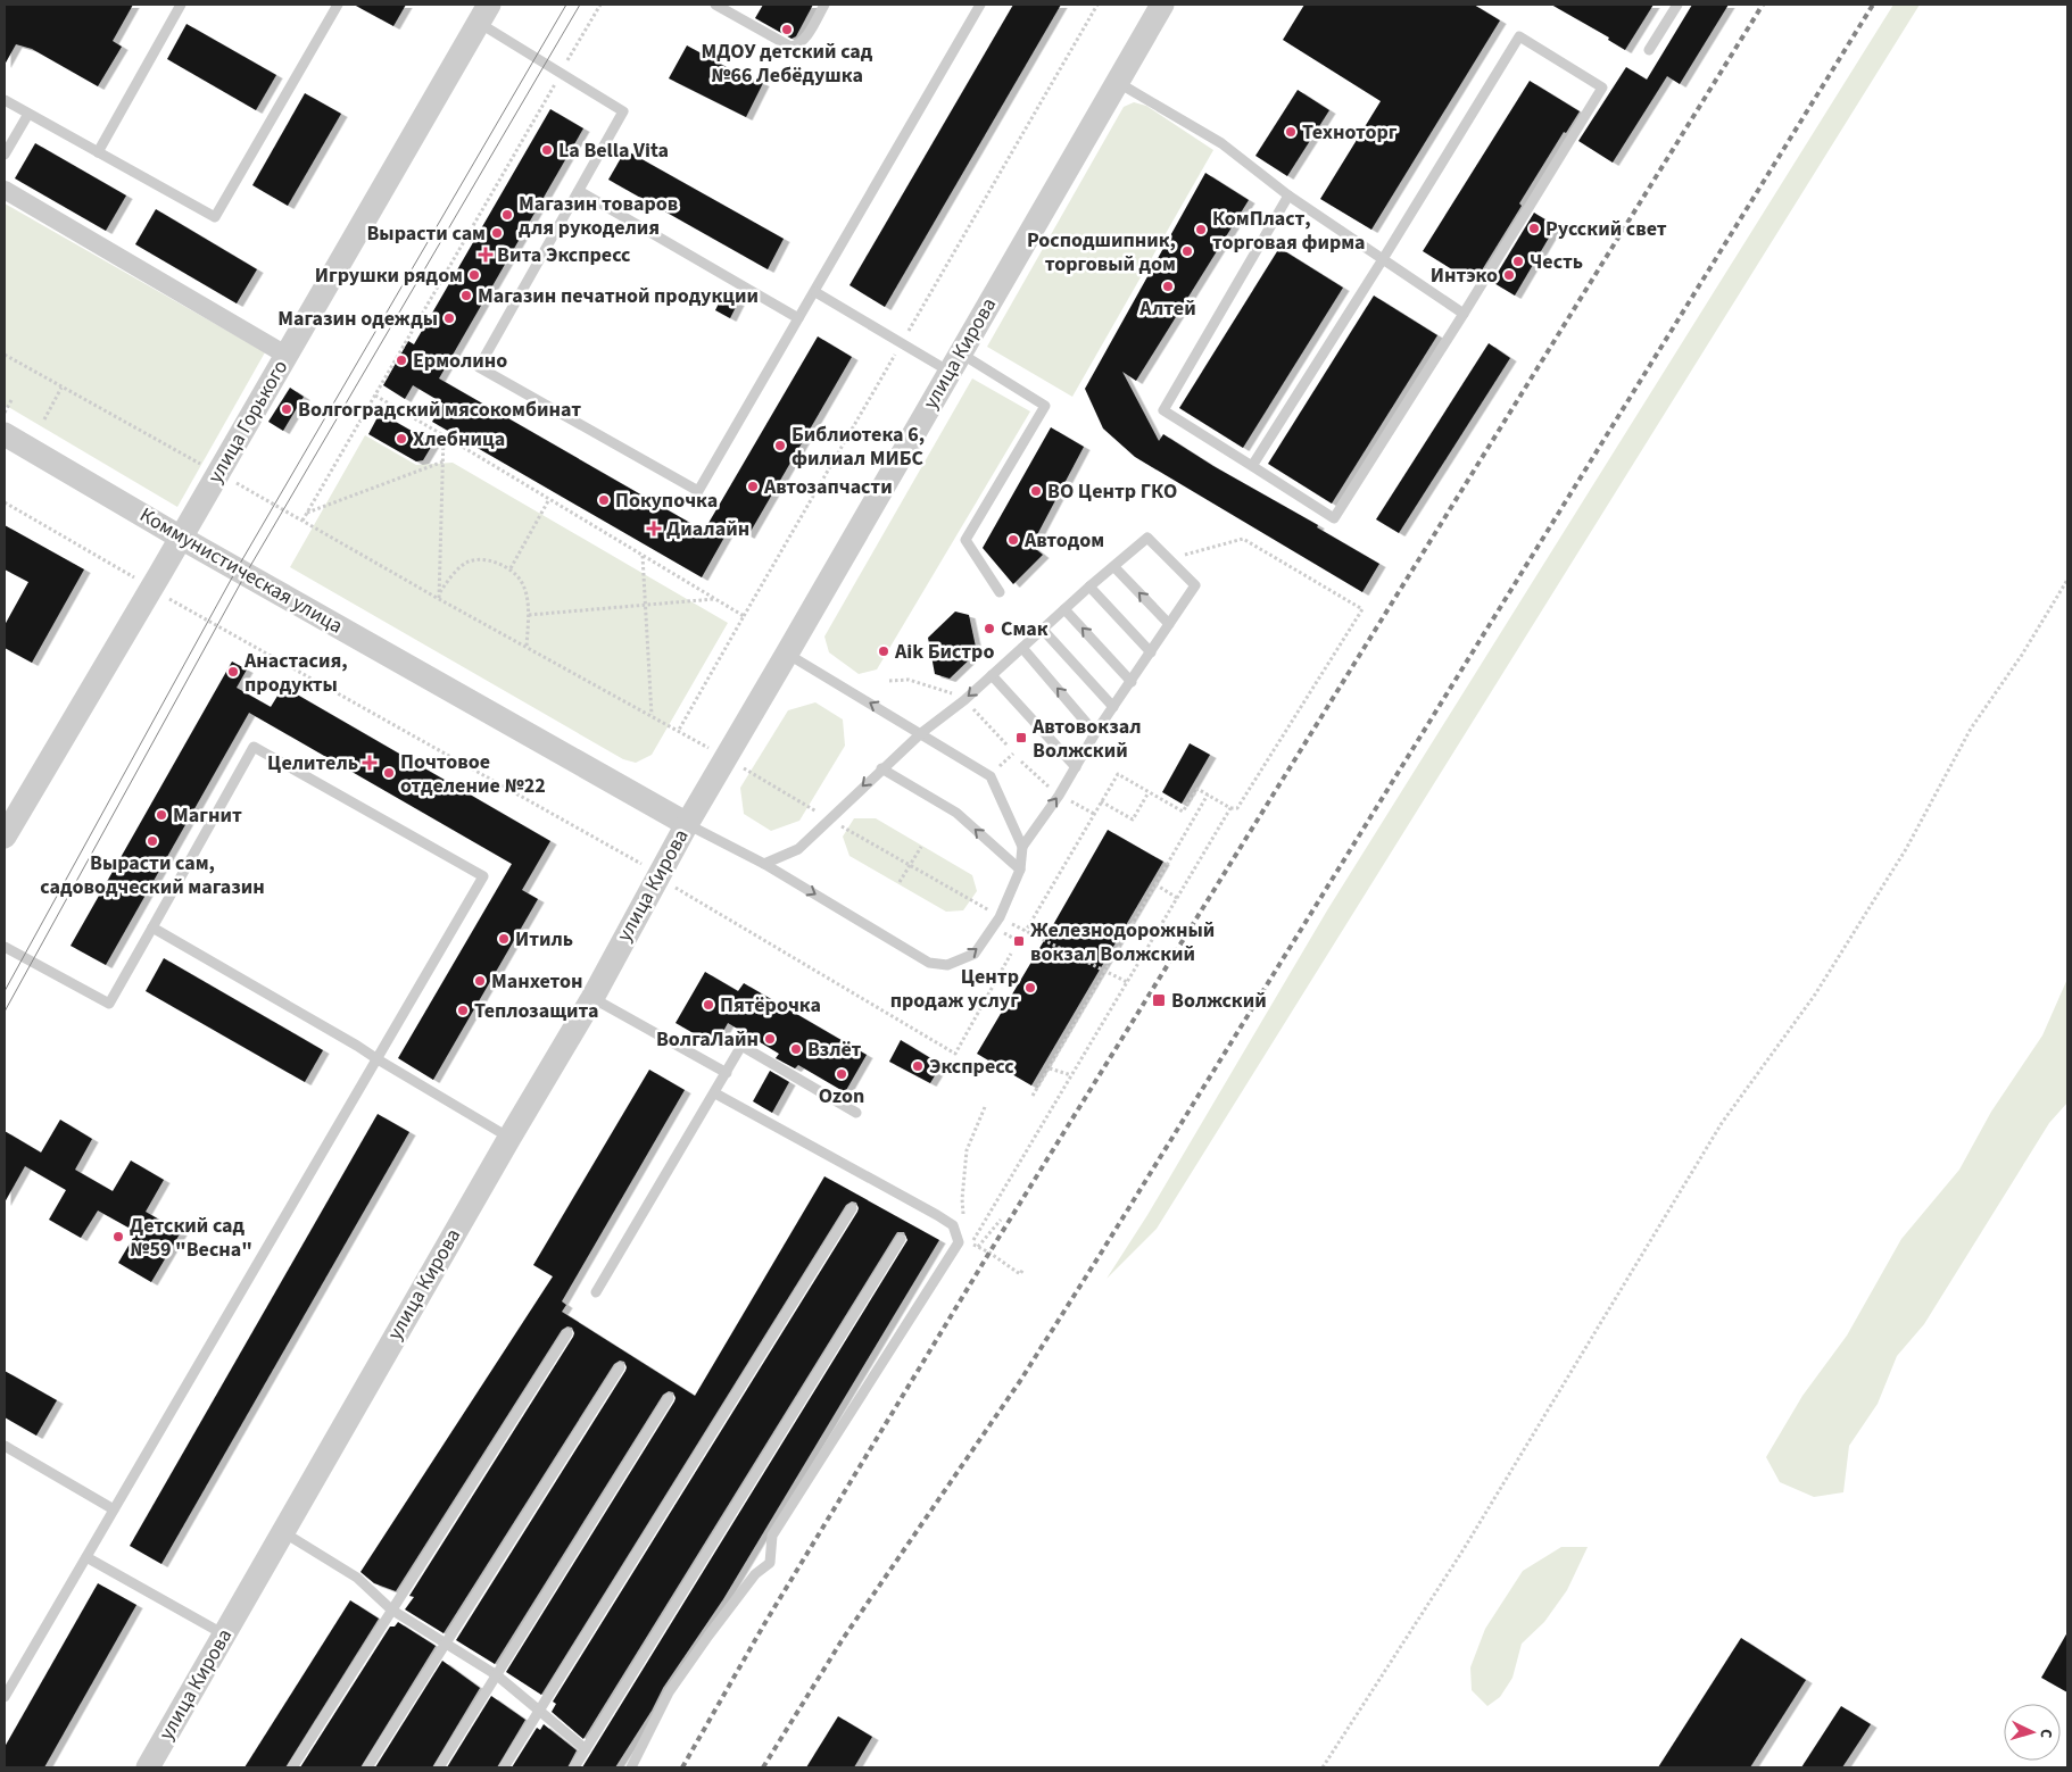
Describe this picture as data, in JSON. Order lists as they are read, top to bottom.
{
  "streets": {
    "street": ["улица Кирова", "улица Горького", "Коммунистическая улица"]
  },
  "crossings": [
    ["улица Кирова", "Коммунистическая улица"],
    ["улица Горького", "Коммунистическая улица"]
  ],
  "places": {
    "other": [
      "МДОУ детский сад №66 Лебёдушка",
      "Техноторг",
      "La Bella Vita",
      "Магазин товаров для рукоделия",
      "Русский свет",
      "КомПласт, торговая фирма",
      "Вырасти сам",
      "Росподшипник, торговый дом",
      "Честь",
      "Игрушки рядом",
      "Интэко",
      "Алтей",
      "Магазин печатной продукции",
      "Магазин одежды",
      "Ермолино",
      "Волгоградский мясокомбинат",
      "Хлебница",
      "Библиотека 6, филиал МИБС",
      "Автозапчасти",
      "ВО Центр ГКО",
      "Покупочка",
      "Автодом",
      "Смак",
      "Aik Бистро",
      "Анастасия, продукты",
      "Почтовое отделение №22",
      "Магнит",
      "Вырасти сам, садоводческий магазин",
      "Итиль",
      "Манхетон",
      "Центр продаж услуг",
      "Пятёрочка",
      "Теплозащита",
      "ВолгаЛайн",
      "Взлёт",
      "Экспресс",
      "Ozon",
      "Детский сад №59 \"Весна\""
    ],
    "health": ["Вита Экспресс", "Диалайн", "Целитель"],
    "transit": ["Автовокзал Волжский", "Железнодорожный вокзал Волжский", "Волжский"]
  },
  "north": "right"
}
